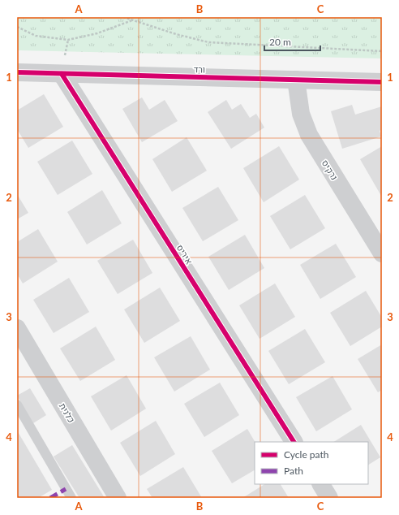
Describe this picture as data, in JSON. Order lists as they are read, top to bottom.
{
  "streets": {
    "street": [
      "ורד",
      "נרקיס",
      "איריס",
      "כלנית"
    ]
  },
  "crossings": [
    ["ורד", "נרקיס"],
    ["ורד", "איריס"]
  ],
  "legend": ["Cycle path", "Path"],
  "scale_bar": "20 m",
  "grid": {
    "columns": ["A", "B", "C"],
    "rows": [
      "1",
      "2",
      "3",
      "4"
    ]
  }
}
